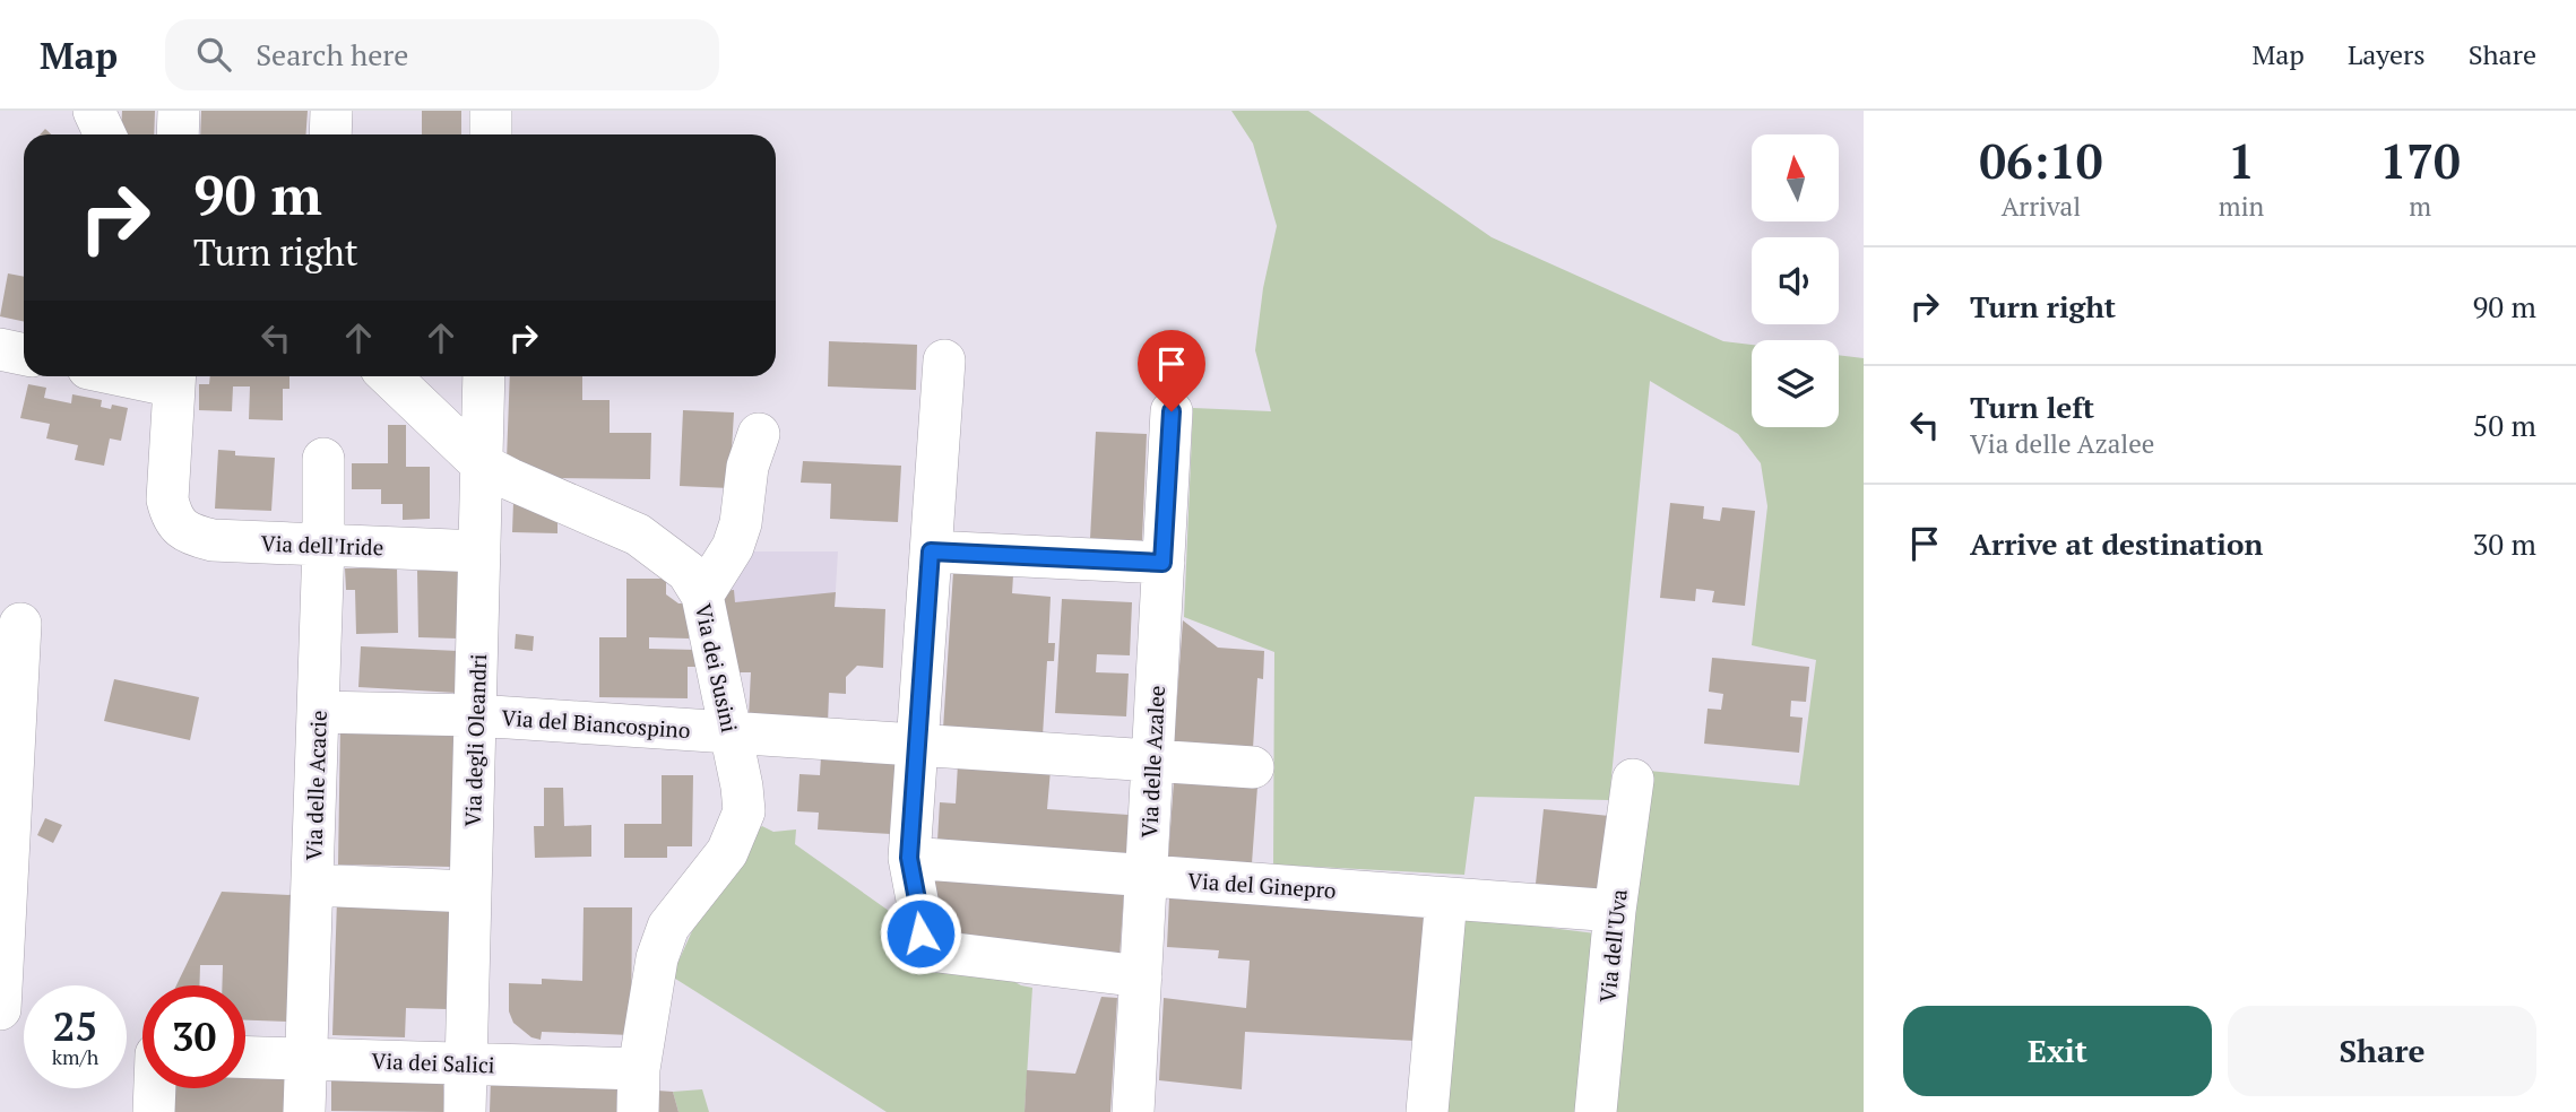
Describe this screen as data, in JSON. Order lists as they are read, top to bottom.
{
  "streets": {
    "street": [
      "Via dell'Iride",
      "Via dei Susini",
      "Via del Biancospino",
      "Via degli Oleandri",
      "Via delle Azalee",
      "Via delle Acacie",
      "Via del Ginepro",
      "Via dell'Uva",
      "Via dei Salici"
    ]
  },
  "crossings": [
    ["Via dell'Iride", "Via degli Oleandri"],
    ["Via dell'Iride", "Via delle Acacie"],
    ["Via dei Susini", "Via del Biancospino"],
    ["Via dei Susini", "Via degli Oleandri"],
    ["Via dei Susini", "Via dei Salici"],
    ["Via del Biancospino", "Via degli Oleandri"],
    ["Via del Biancospino", "Via delle Azalee"],
    ["Via del Biancospino", "Via delle Acacie"],
    ["Via degli Oleandri", "Via dei Salici"],
    ["Via delle Azalee", "Via del Ginepro"],
    ["Via delle Acacie", "Via dei Salici"],
    ["Via del Ginepro", "Via dell'Uva"]
  ],
  "north": "top",
  "page": {
    "header": "Map",
    "search": "Search here",
    "nav": ["Map", "Layers", "Share"],
    "eta": [
      "06:10",
      "Arrival",
      "1",
      "min",
      "170",
      "m"
    ],
    "turn": ["90 m", "Turn right"],
    "list": [
      {
        "name": "Turn right",
        "value": "90 m"
      },
      {
        "name": "Turn left",
        "note": "Via delle Azalee",
        "value": "50 m"
      },
      {
        "name": "Arrive at destination",
        "value": "30 m"
      }
    ],
    "speed": "25 km/h",
    "limit": "30",
    "buttons": ["Exit", "Share"]
  }
}
